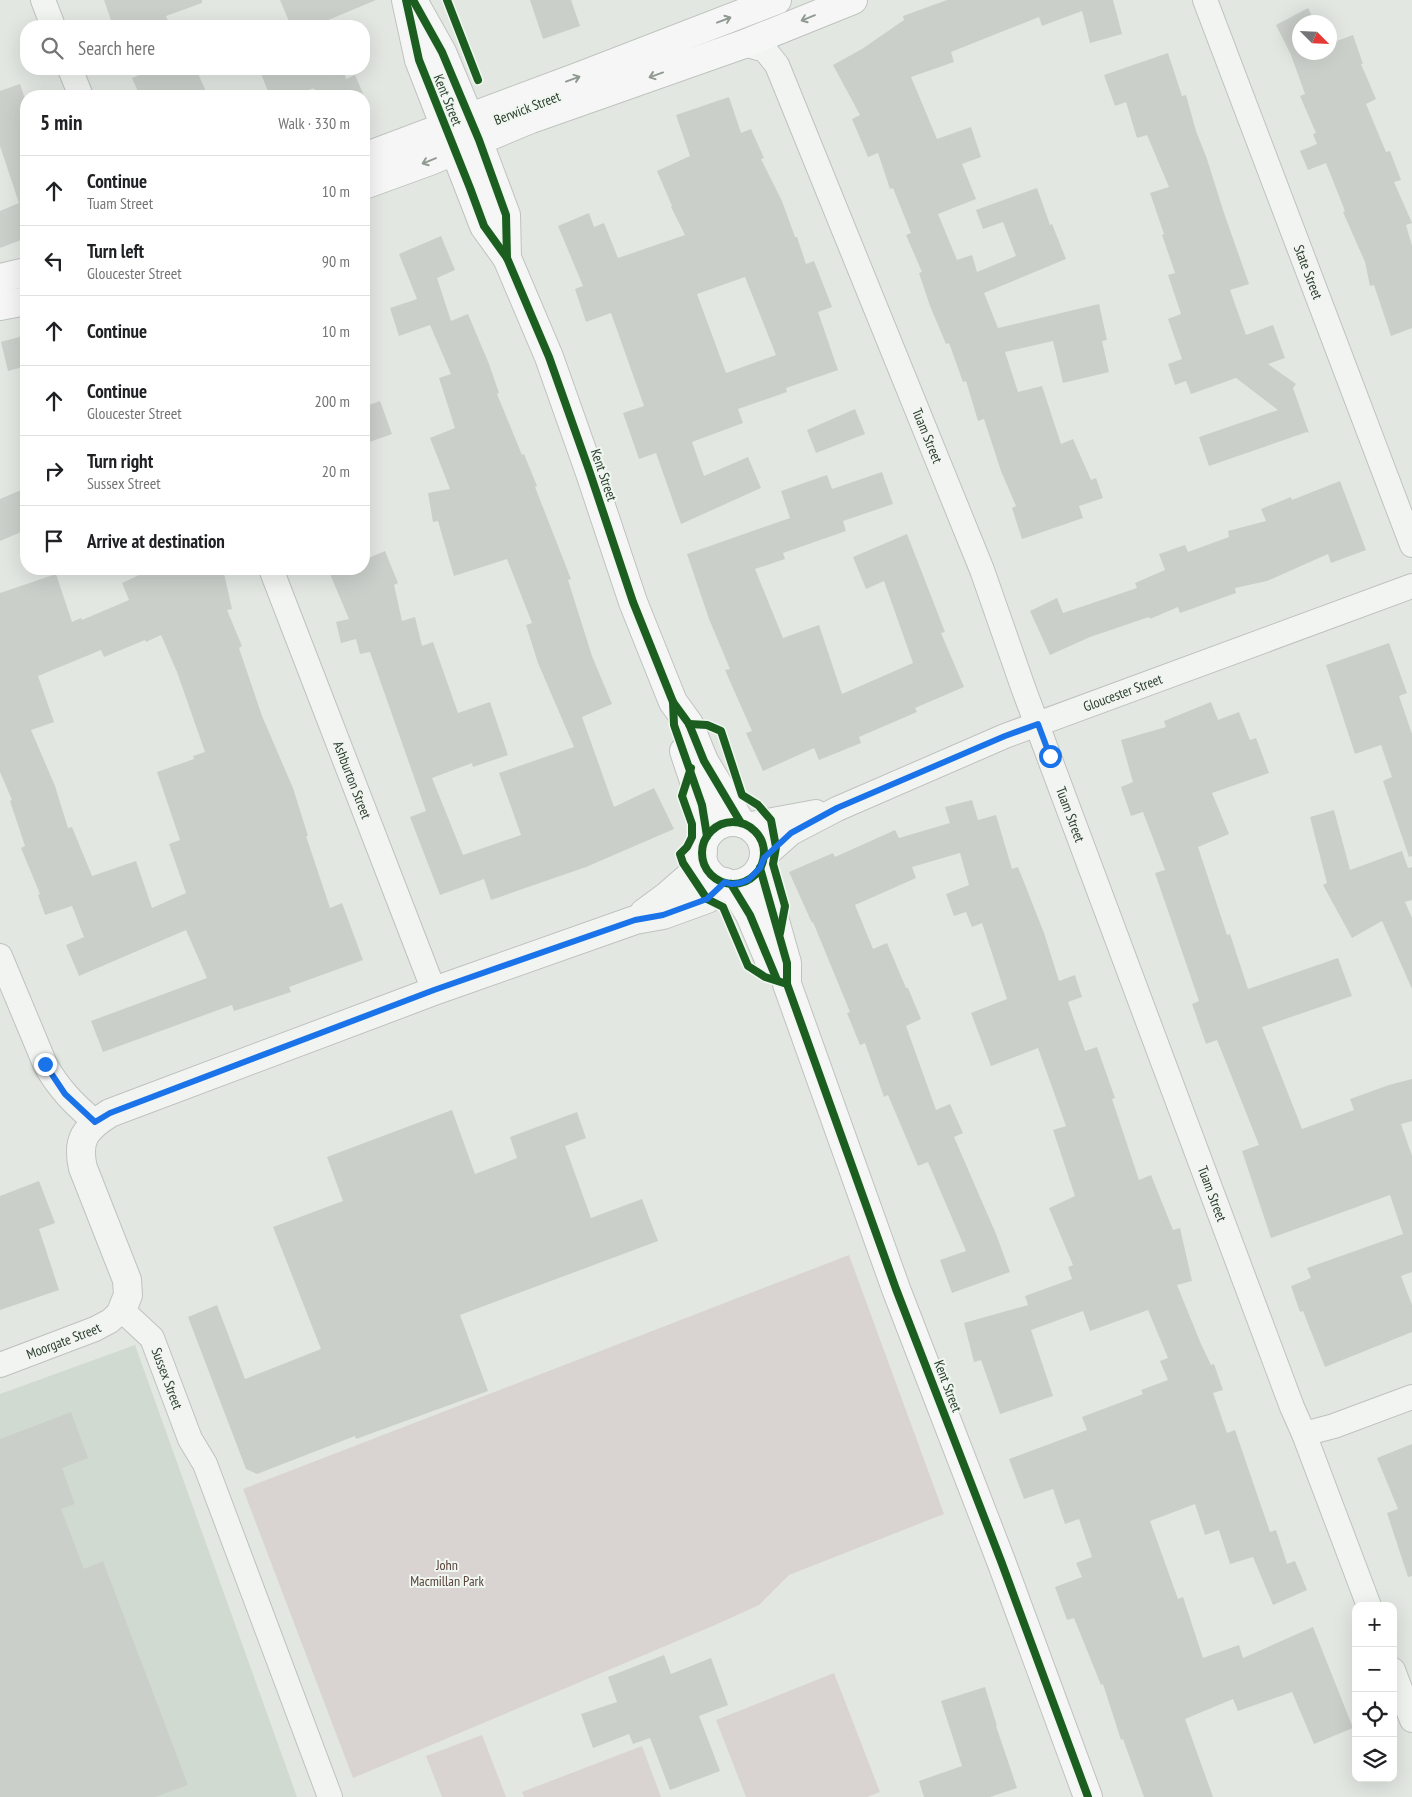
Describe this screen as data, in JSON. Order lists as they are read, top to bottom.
{
  "streets": {
    "main road": ["Kent Street", "Berwick Street"],
    "street": [
      "State Street",
      "Tuam Street",
      "Gloucester Street",
      "Ashburton Street",
      "Moorgate Street",
      "Sussex Street"
    ]
  },
  "crossings": [
    ["Kent Street", "Berwick Street"],
    ["Kent Street", "Gloucester Street"],
    ["Berwick Street", "Tuam Street"],
    ["Tuam Street", "Gloucester Street"],
    ["Moorgate Street", "Sussex Street"]
  ],
  "parks": ["John Macmillan Park"],
  "north": "bottom right",
  "page": {
    "search": "Search here",
    "heading": ["5 min", "Walk · 330 m"],
    "list": [
      ["Continue", "Tuam Street", "10 m"],
      ["Turn left", "Gloucester Street", "90 m"],
      ["Continue", "10 m"],
      ["Continue", "Gloucester Street", "200 m"],
      ["Turn right", "Sussex Street", "20 m"],
      "Arrive at destination"
    ],
    "map_buttons": ["+", "−"]
  }
}
